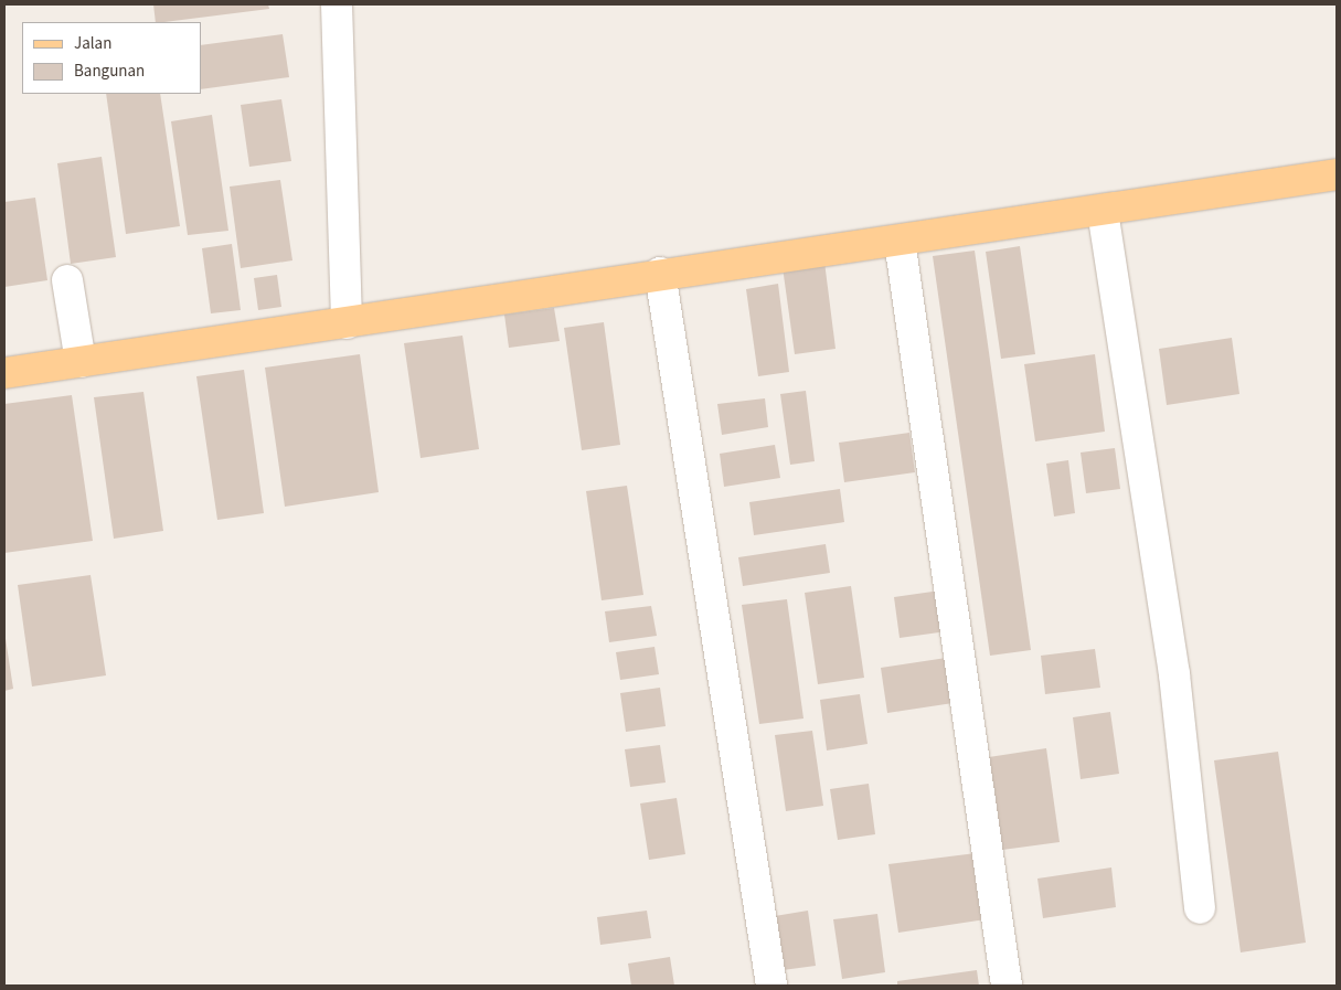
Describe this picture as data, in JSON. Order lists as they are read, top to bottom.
{
  "legend": ["Jalan", "Bangunan"]
}
